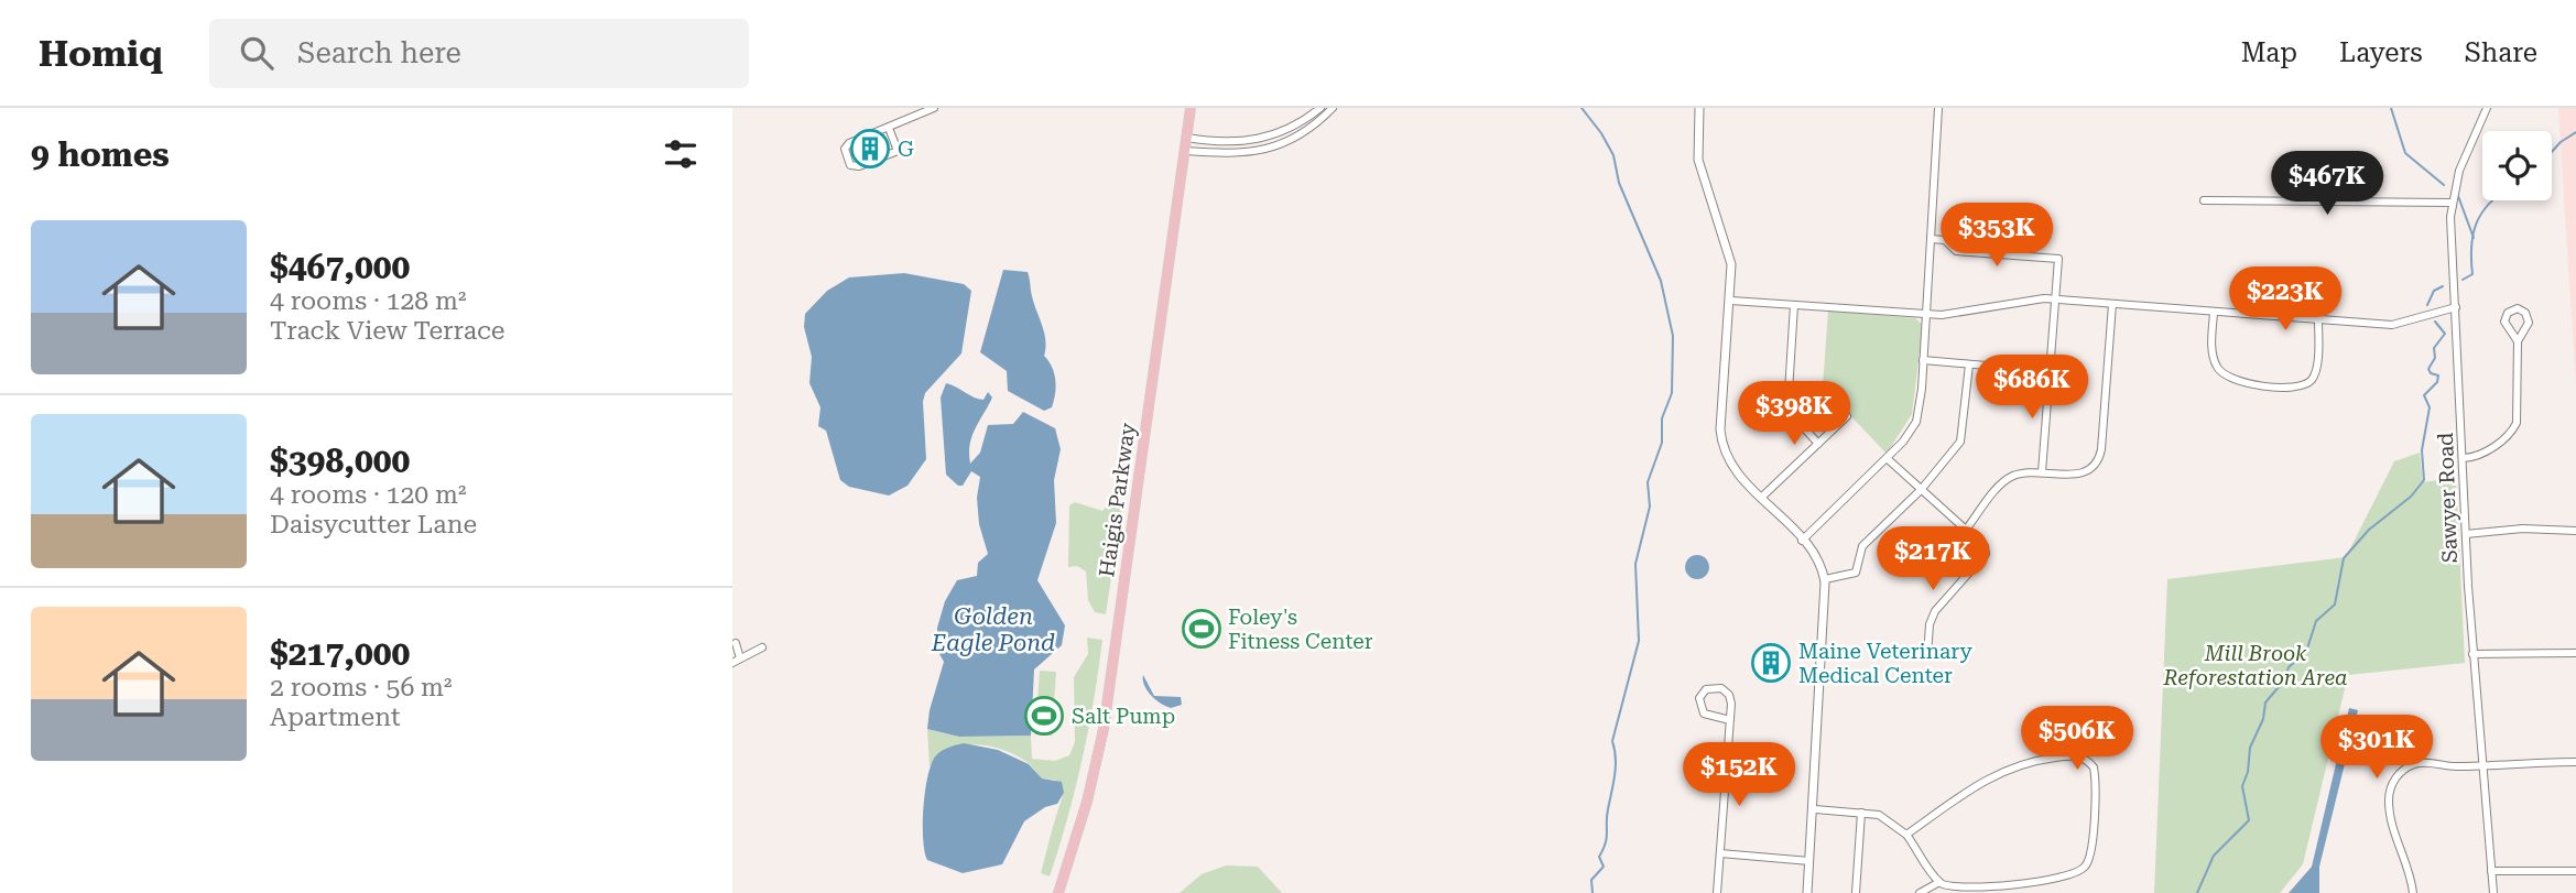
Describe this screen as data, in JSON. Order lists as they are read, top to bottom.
{
  "streets": {
    "main road": ["Haigis Parkway"],
    "street": ["Sawyer Road"]
  },
  "water": ["Golden Eagle Pond"],
  "parks": ["Mill Brook Reforestation Area"],
  "places": {
    "building": ["G", "Maine Veterinary Medical Center"],
    "sports": ["Foley's Fitness Center", "Salt Pump"]
  },
  "page": {
    "header": "Homiq",
    "search": "Search here",
    "nav": ["Map", "Layers", "Share"],
    "heading": "9 homes",
    "price": [
      "$467K",
      "$353K",
      "$223K",
      "$686K",
      "$398K",
      "$217K",
      "$506K",
      "$301K",
      "$152K"
    ],
    "list": [
      {
        "name": "$467,000",
        "note": "4 rooms · 128 m² · Track View Terrace"
      },
      {
        "name": "$398,000",
        "note": "4 rooms · 120 m² · Daisycutter Lane"
      },
      {
        "name": "$217,000",
        "note": "2 rooms · 56 m² · Apartment"
      }
    ]
  }
}
